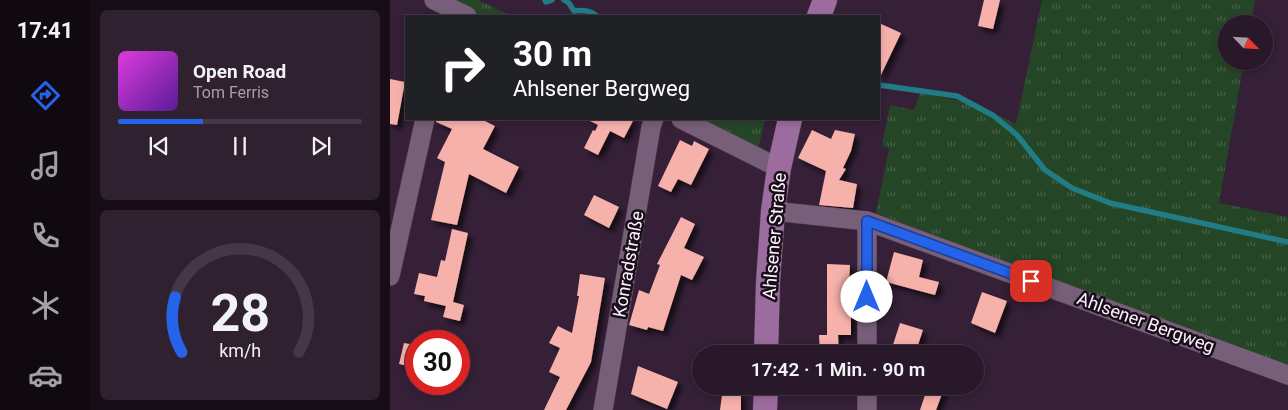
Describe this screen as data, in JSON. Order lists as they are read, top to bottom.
{
  "streets": {
    "main road": ["Ahlsener Straße"],
    "street": ["Konradstraße", "Ahlsener Bergweg"]
  },
  "crossings": [
    ["Ahlsener Straße", "Ahlsener Bergweg"]
  ],
  "north": "bottom right",
  "page": {
    "tabs": "17:41",
    "turn": ["30 m", "Ahlsener Bergweg"],
    "song": ["Open Road", "Tom Ferris"],
    "limit": "30",
    "trip": "17:42 · 1 Min. · 90 m",
    "gauge": ["28", "km/h"]
  }
}
